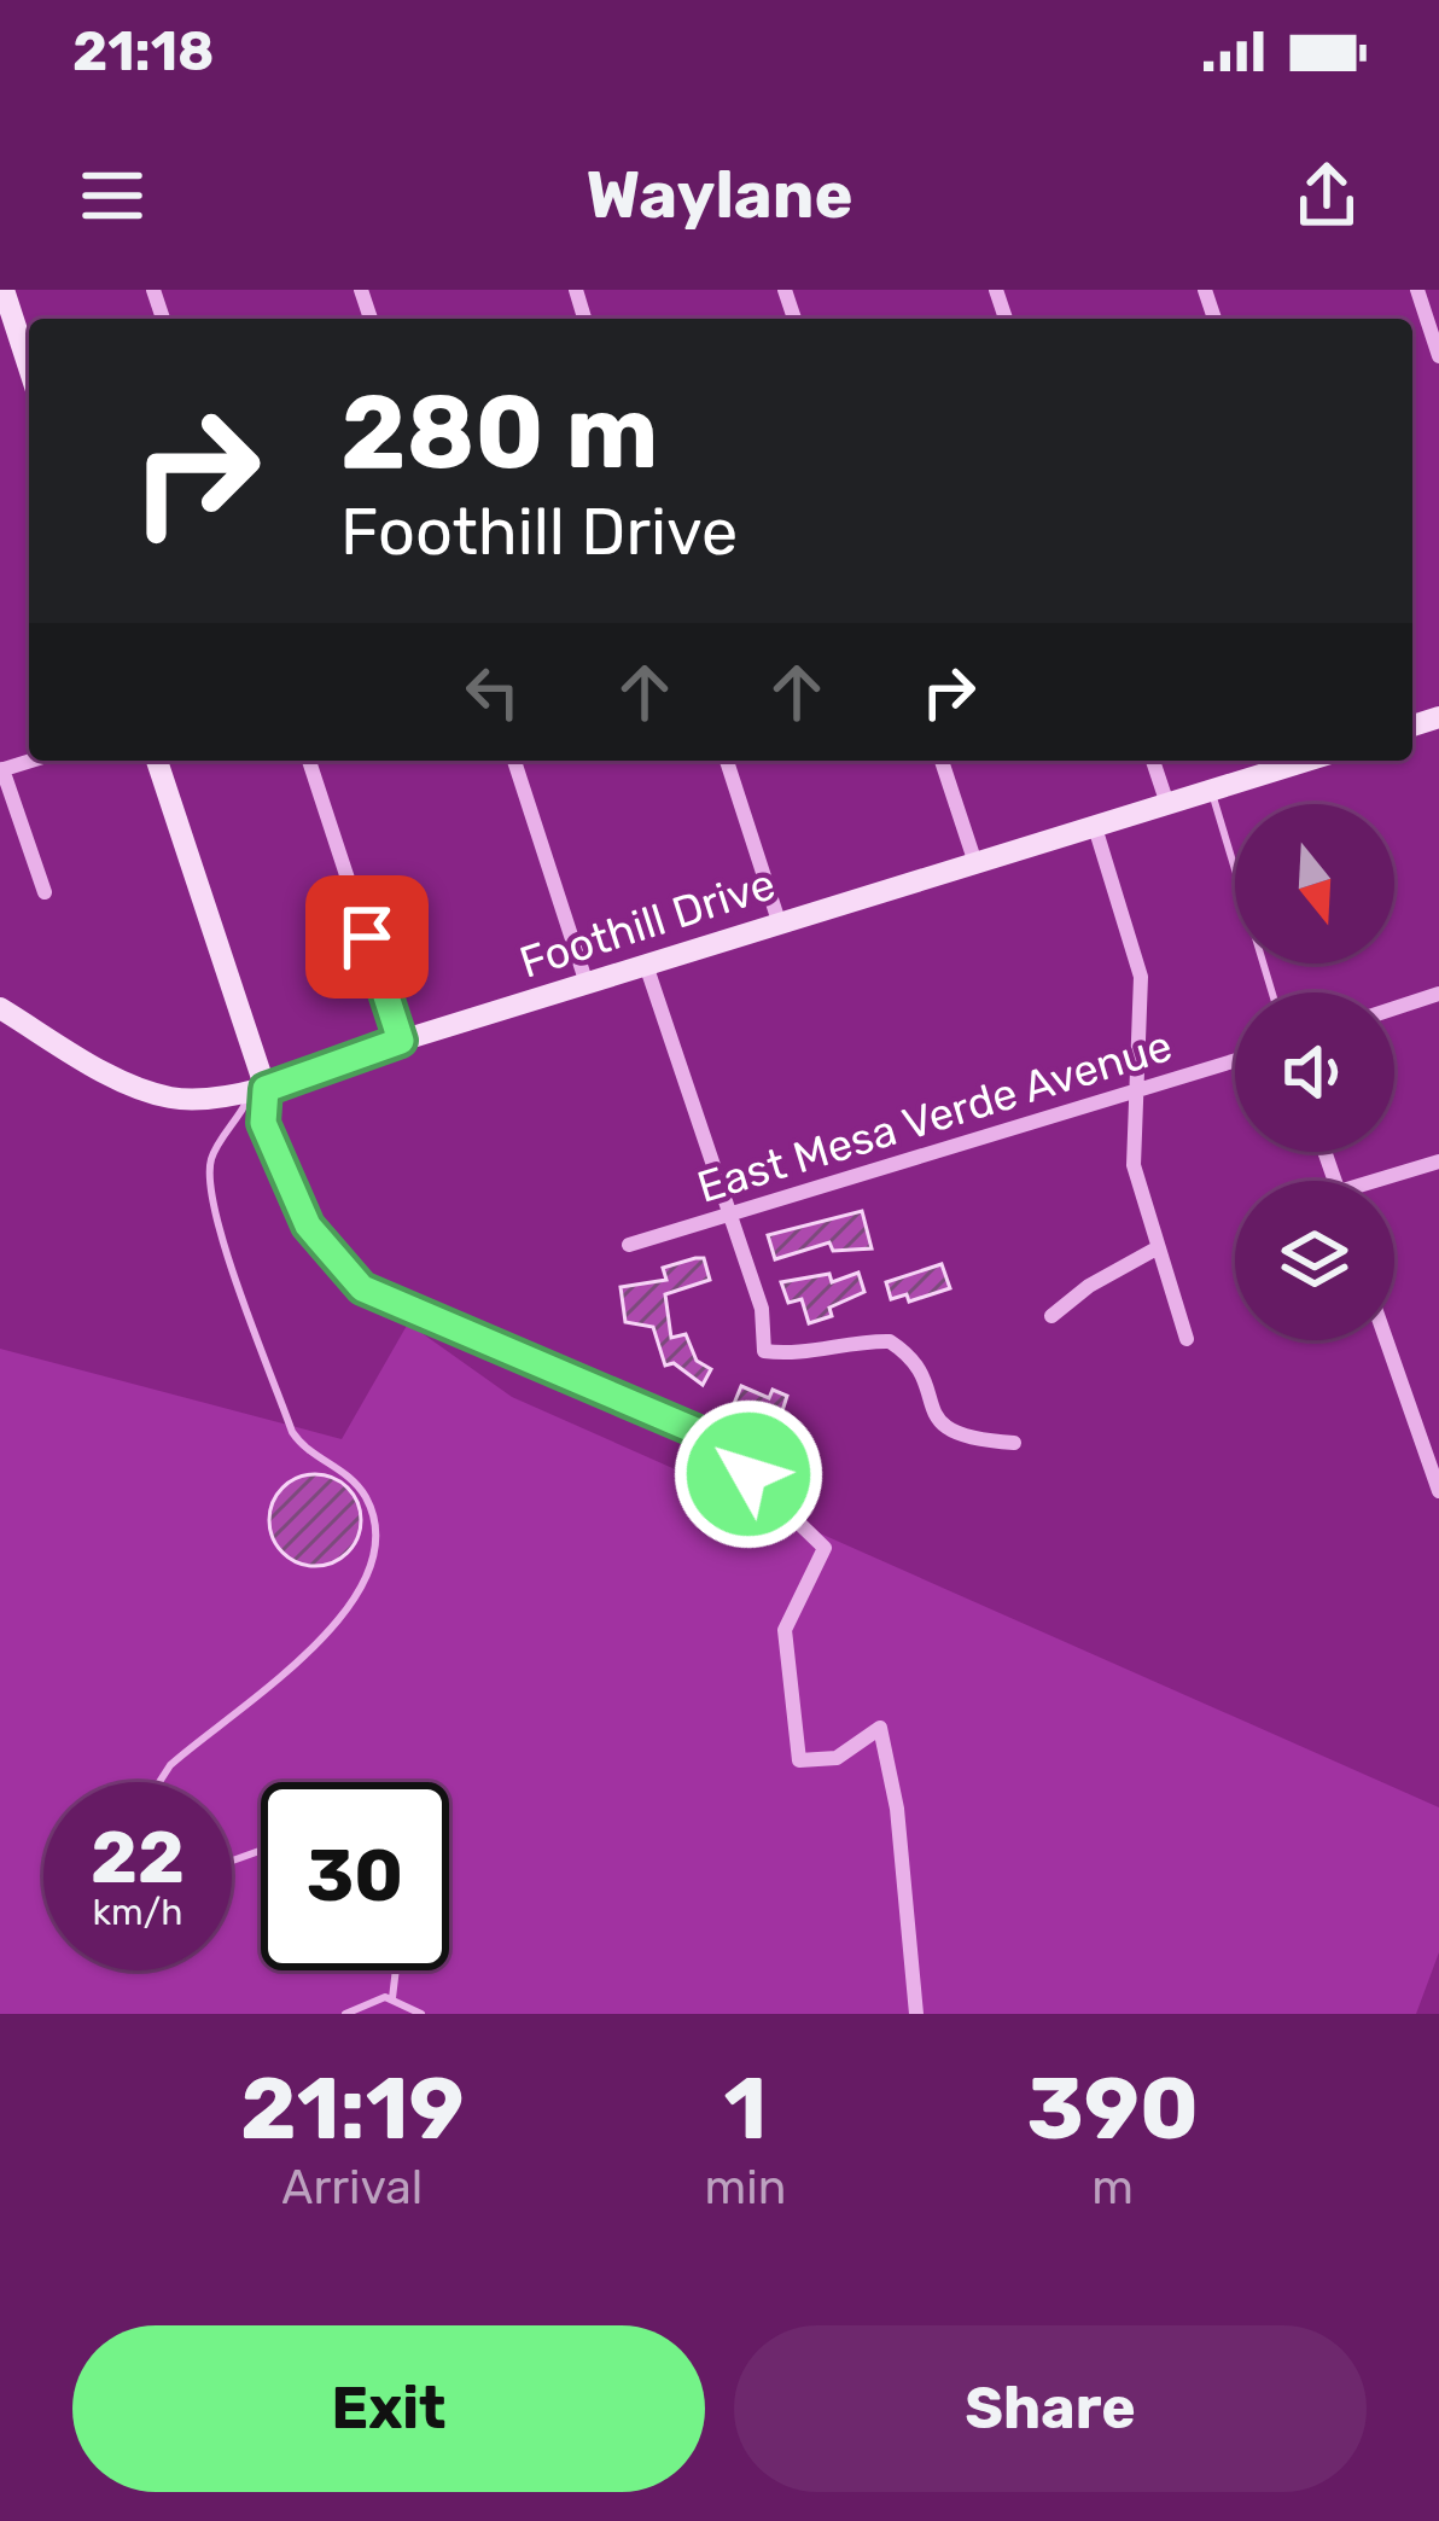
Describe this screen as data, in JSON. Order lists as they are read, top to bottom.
{
  "streets": {
    "street": ["Foothill Drive", "East Mesa Verde Avenue"]
  },
  "north": "bottom",
  "page": {
    "status": "21:18",
    "header": "Waylane",
    "turn": ["280 m", "Foothill Drive"],
    "speed": "22 km/h",
    "limit": "30",
    "eta": [
      "21:19",
      "Arrival",
      "1",
      "min",
      "390",
      "m"
    ],
    "buttons": ["Exit", "Share"]
  }
}
